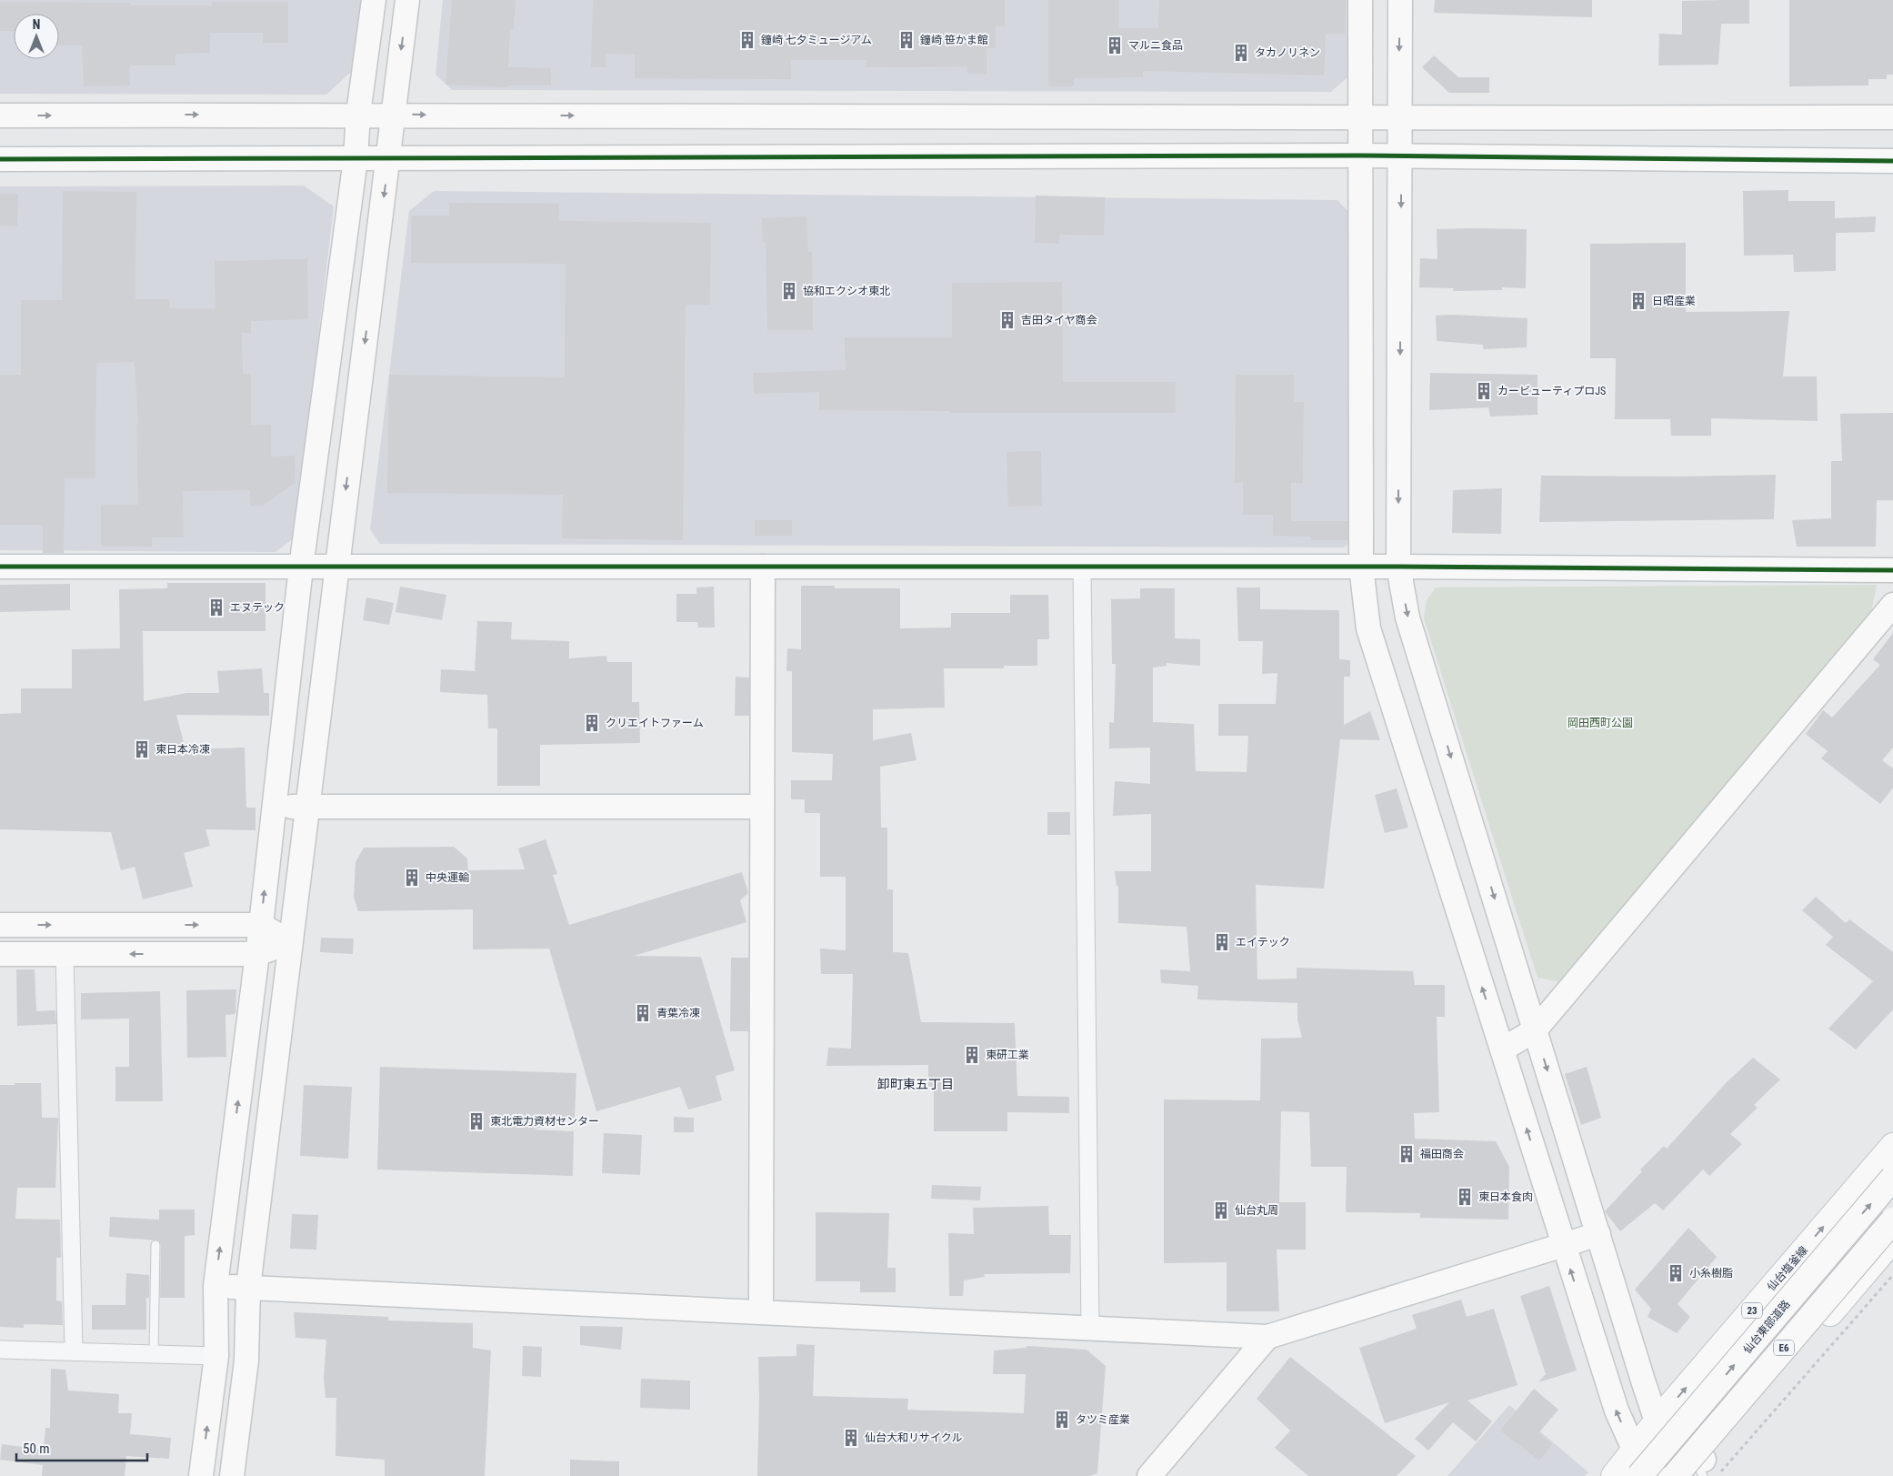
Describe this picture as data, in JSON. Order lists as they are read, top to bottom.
{
  "streets": {
    "main road": [
      "仙台塩釜線",
      "23",
      "仙台東部道路",
      "E6"
    ]
  },
  "districts": ["卸町東五丁目"],
  "parks": ["岡田西町公園"],
  "places": {
    "building": [
      "鐘崎 七夕ミュージアム",
      "鐘崎 笹かま館",
      "マルニ食品",
      "タカノリネン",
      "協和エクシオ東北",
      "日昭産業",
      "吉田タイヤ商会",
      "カービューティプロJS",
      "エヌテック",
      "クリエイトファーム",
      "東日本冷凍",
      "中央運輸",
      "エイテック",
      "青葉冷凍",
      "東研工業",
      "東北電力資材センター",
      "福田商会",
      "東日本食肉",
      "仙台丸周",
      "小糸樹脂",
      "タツミ産業",
      "仙台大和リサイクル"
    ]
  },
  "scale_bar": "50 m",
  "north": "top"
}
